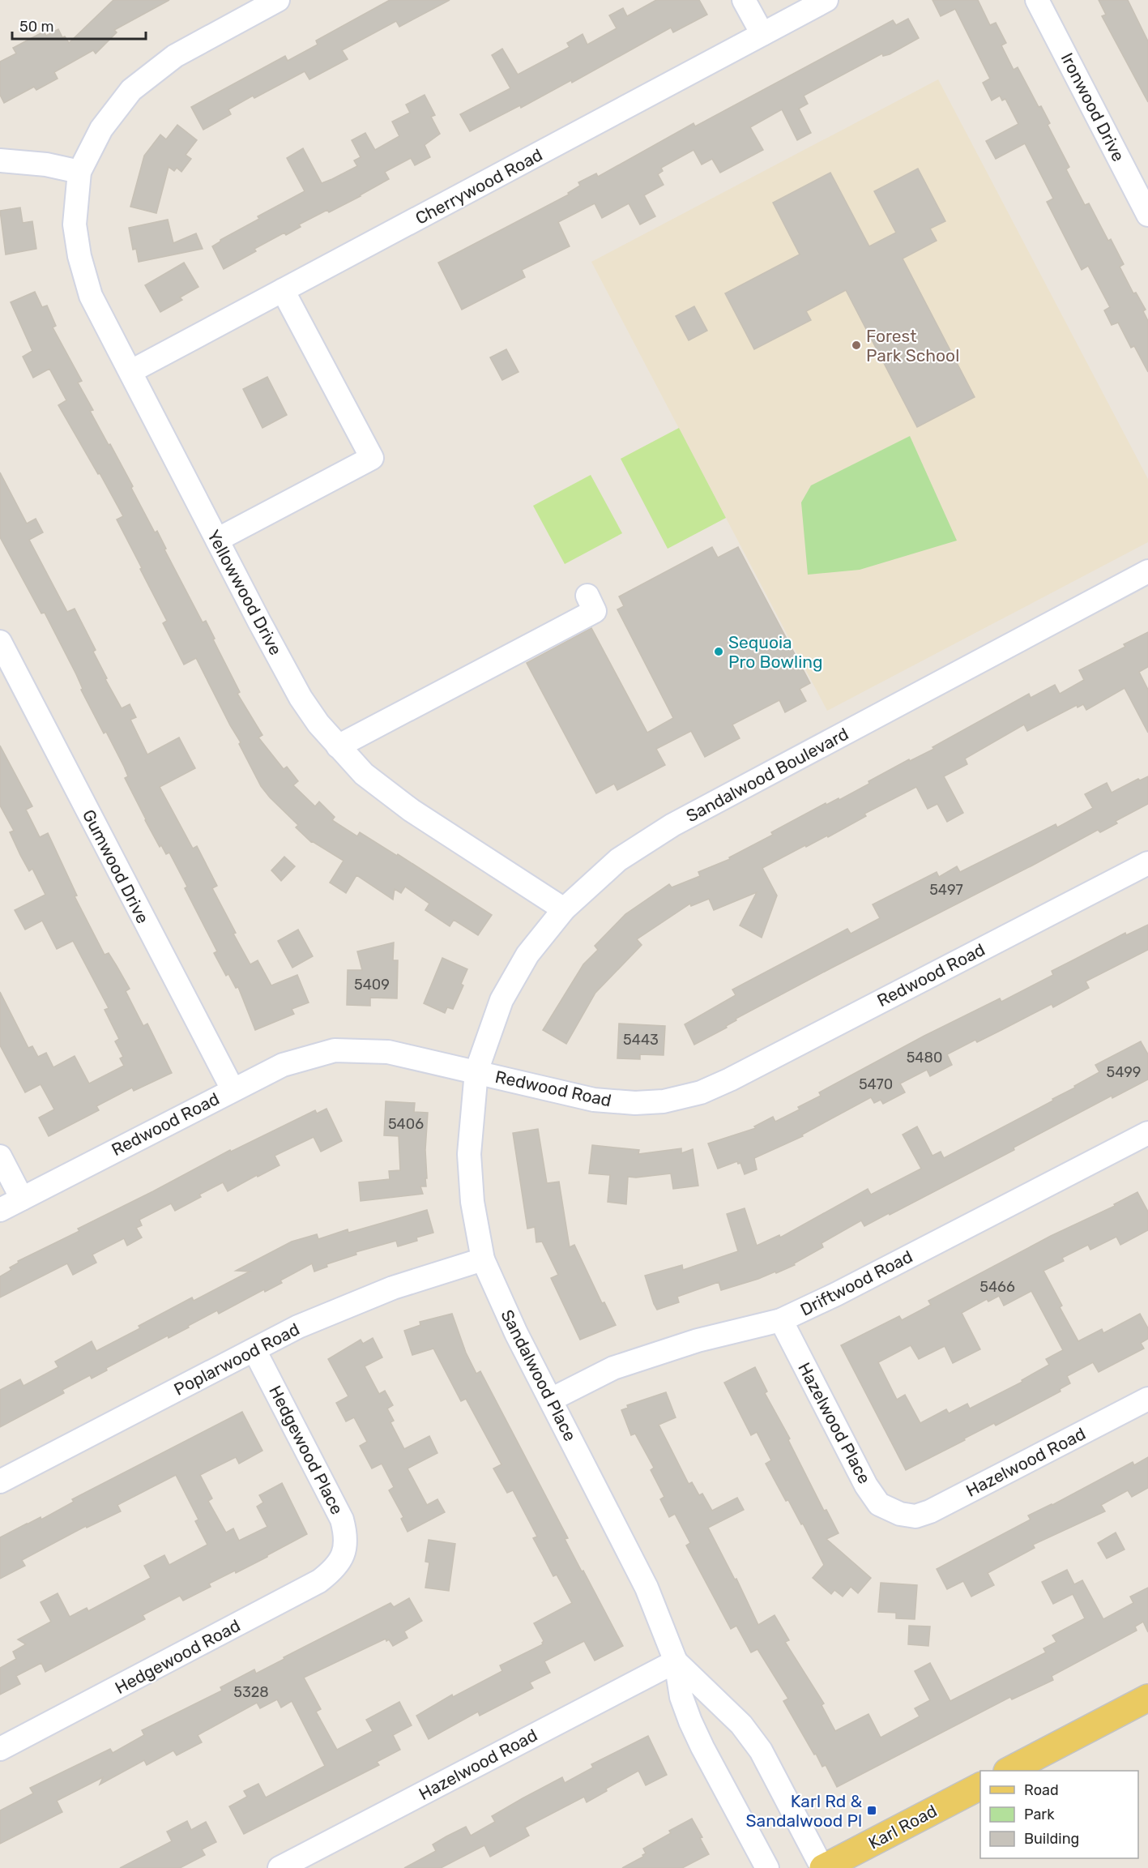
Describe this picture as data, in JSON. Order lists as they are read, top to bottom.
{
  "streets": {
    "main road": ["Karl Road"],
    "street": [
      "Ironwood Drive",
      "Cherrywood Road",
      "Yellowwood Drive",
      "Sandalwood Boulevard",
      "Gumwood Drive",
      "Redwood Road",
      "Driftwood Road",
      "Poplarwood Road",
      "Sandalwood Place",
      "Hazelwood Place",
      "Hedgewood Place",
      "Hazelwood Road",
      "Hedgewood Road"
    ]
  },
  "crossings": [
    ["Cherrywood Road", "Yellowwood Drive"],
    ["Yellowwood Drive", "Sandalwood Boulevard"],
    ["Sandalwood Boulevard", "Redwood Road"],
    ["Sandalwood Boulevard", "Sandalwood Place"],
    ["Gumwood Drive", "Redwood Road"],
    ["Redwood Road", "Sandalwood Place"],
    ["Driftwood Road", "Sandalwood Place"],
    ["Driftwood Road", "Hazelwood Place"],
    ["Poplarwood Road", "Sandalwood Place"],
    ["Poplarwood Road", "Hedgewood Place"],
    ["Sandalwood Place", "Hazelwood Road"],
    ["Sandalwood Place", "Karl Road"],
    ["Hazelwood Place", "Hazelwood Road"],
    ["Hedgewood Place", "Hedgewood Road"]
  ],
  "places": {
    "other": ["Forest Park School", "Sequoia Pro Bowling"],
    "transit": ["Karl Rd & Sandalwood Pl"]
  },
  "house_numbers": [
    "5497",
    "5409",
    "5443",
    "5480",
    "5499",
    "5470",
    "5406",
    "5466",
    "5328"
  ],
  "legend": ["Road", "Park", "Building"],
  "scale_bar": "50 m"
}
